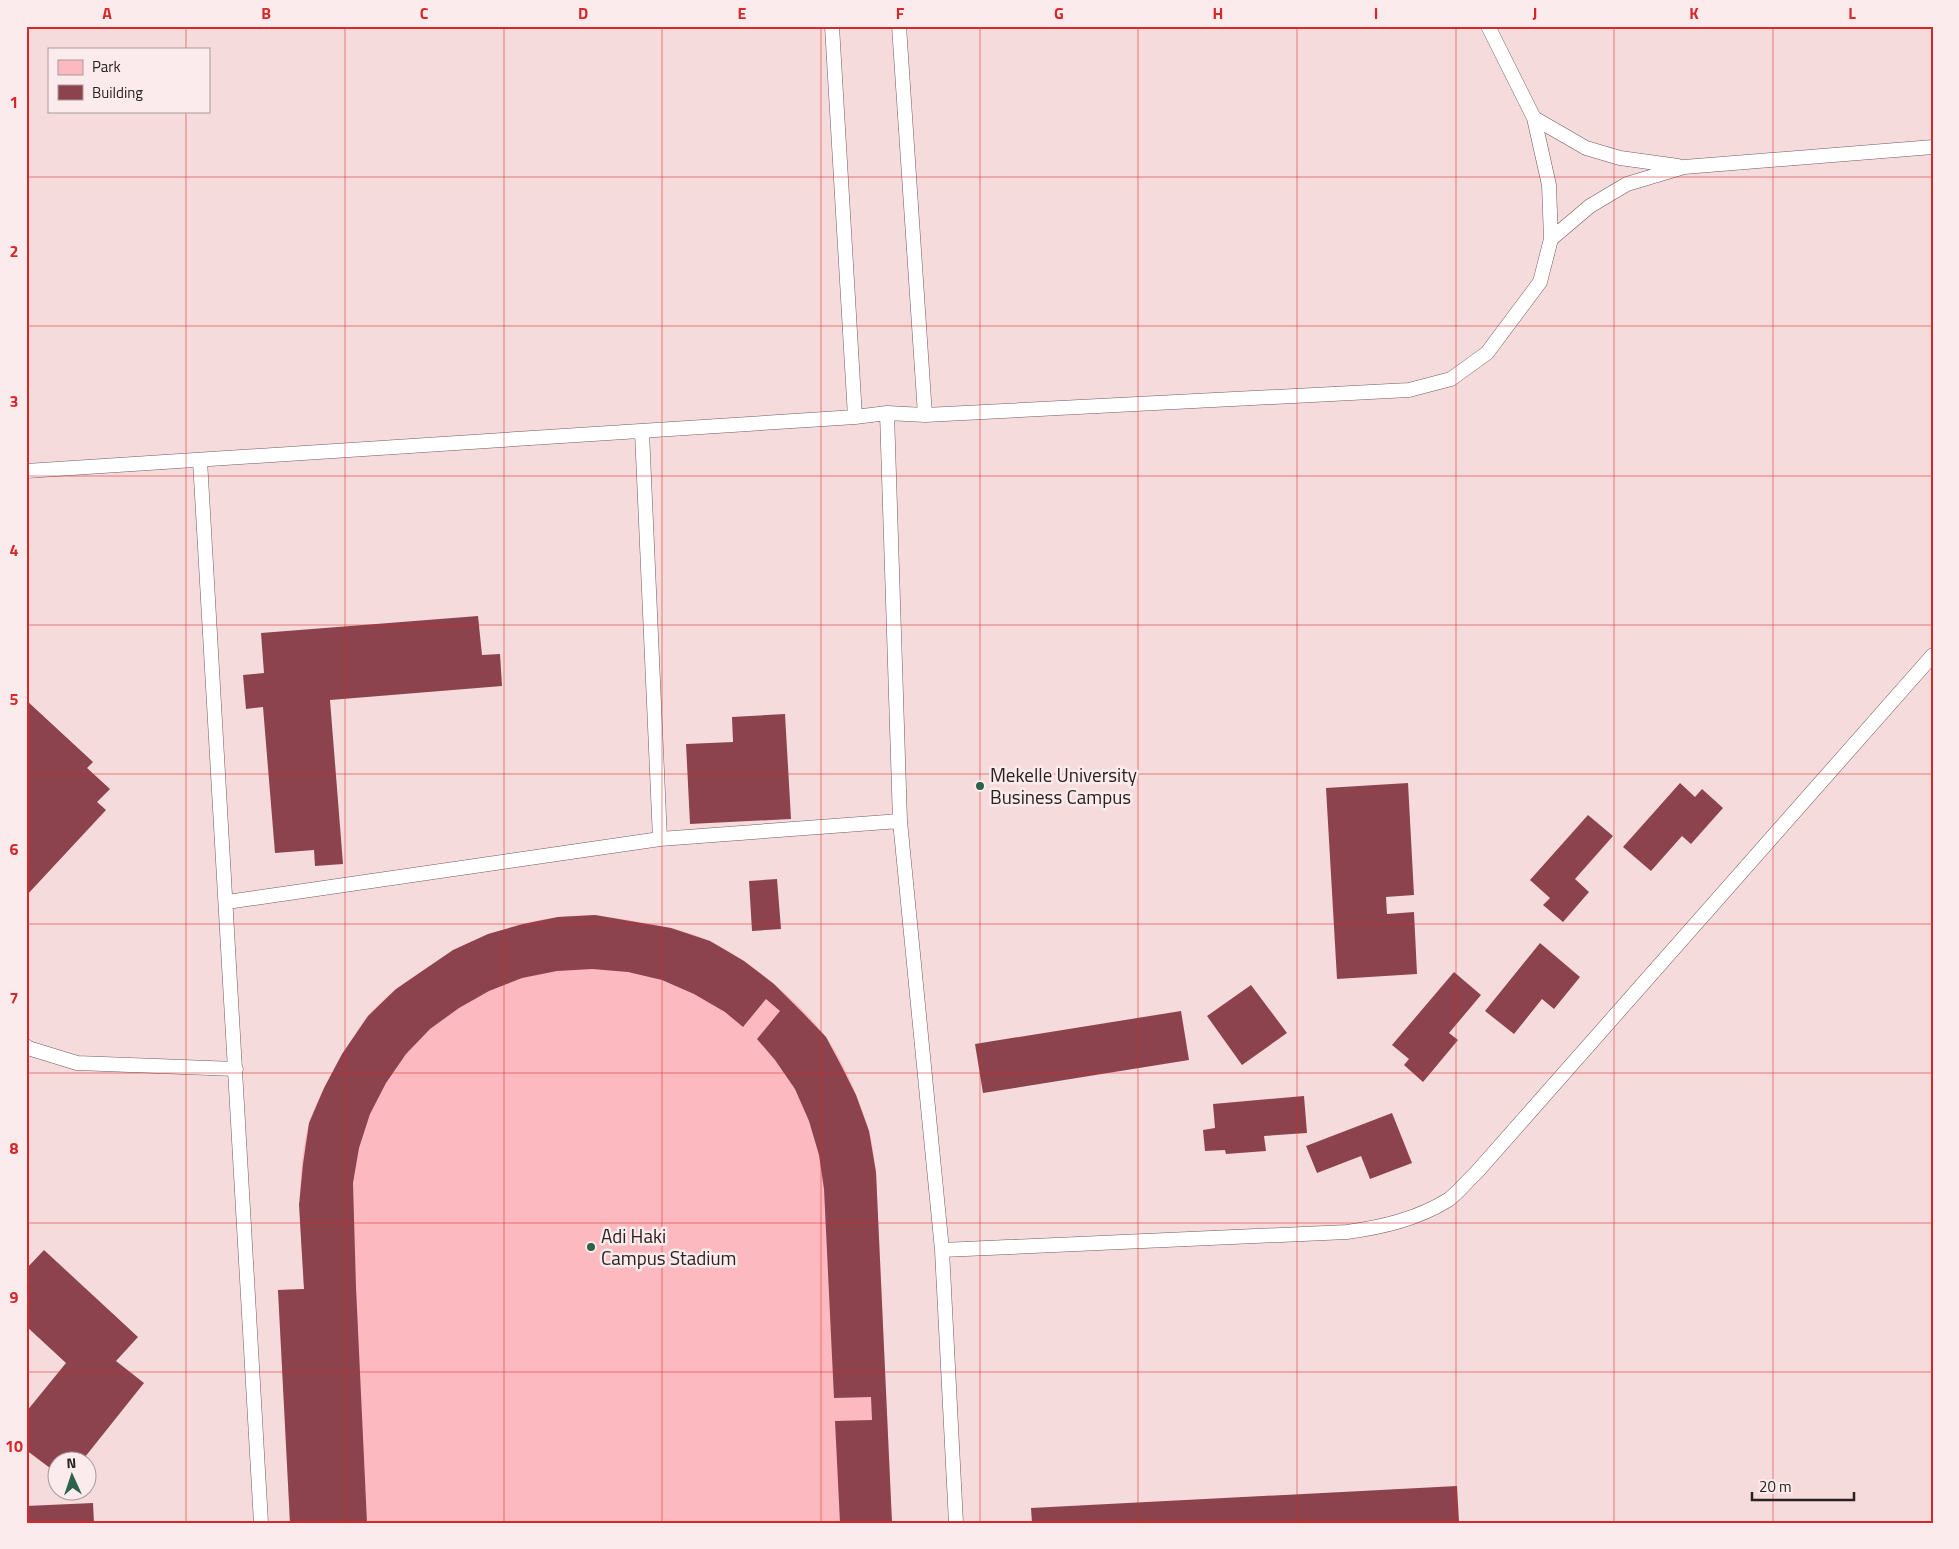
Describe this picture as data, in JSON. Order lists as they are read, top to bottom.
{
  "places": ["Mekelle University Business Campus", "Adi Haki Campus Stadium"],
  "legend": ["Park", "Building"],
  "scale_bar": "20 m",
  "north": "top",
  "grid": {
    "columns": [
      "A",
      "B",
      "C",
      "D",
      "E",
      "F",
      "G",
      "H",
      "I",
      "J",
      "K",
      "L"
    ],
    "rows": [
      "1",
      "2",
      "3",
      "4",
      "5",
      "6",
      "7",
      "8",
      "9",
      "10"
    ]
  }
}
